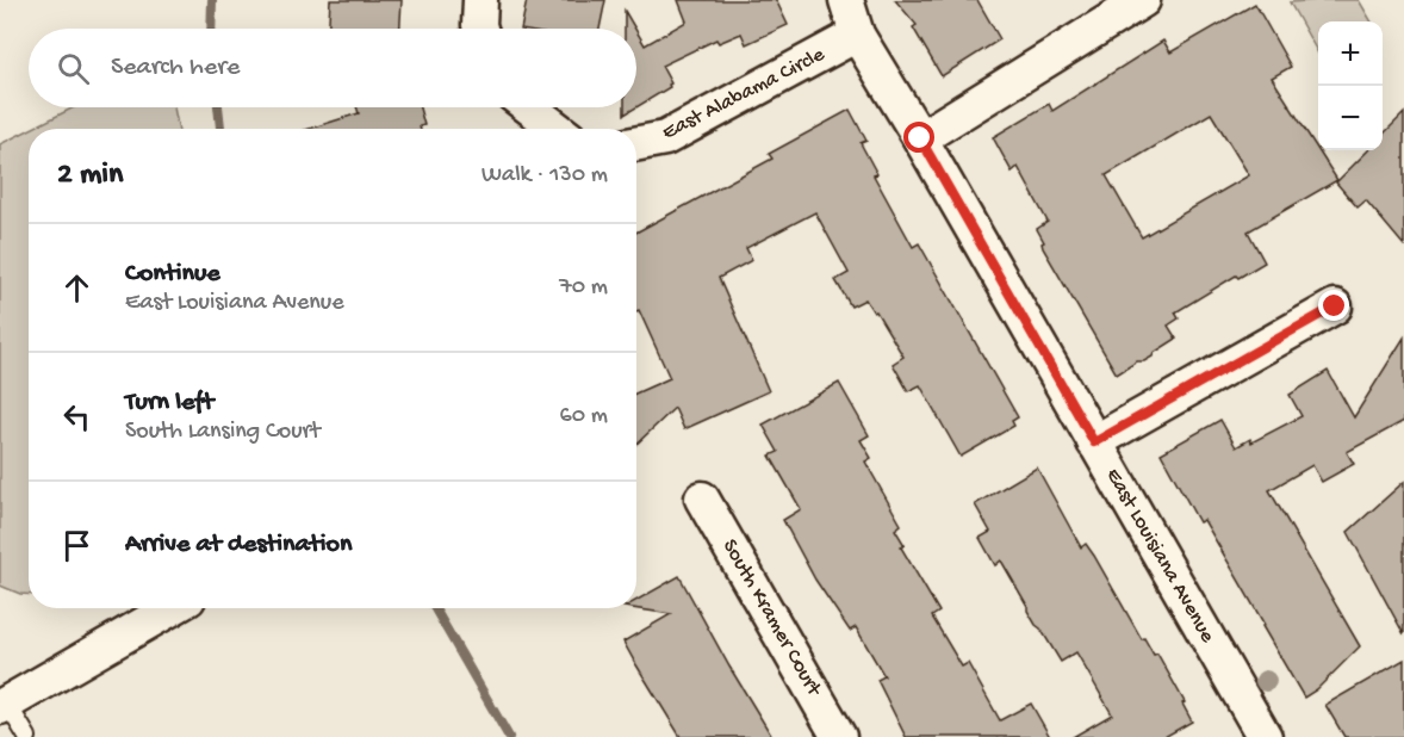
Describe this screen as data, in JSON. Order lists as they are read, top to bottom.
{
  "streets": {
    "street": ["East Alabama Circle", "East Louisiana Avenue", "South Kramer Court"]
  },
  "crossings": [
    ["East Alabama Circle", "East Louisiana Avenue"]
  ],
  "page": {
    "map_buttons": ["+", "−"],
    "search": "Search here",
    "heading": ["2 min", "Walk · 130 m"],
    "list": [
      ["Continue", "East Louisiana Avenue", "70 m"],
      ["Turn left", "South Lansing Court", "60 m"],
      "Arrive at destination"
    ]
  }
}
